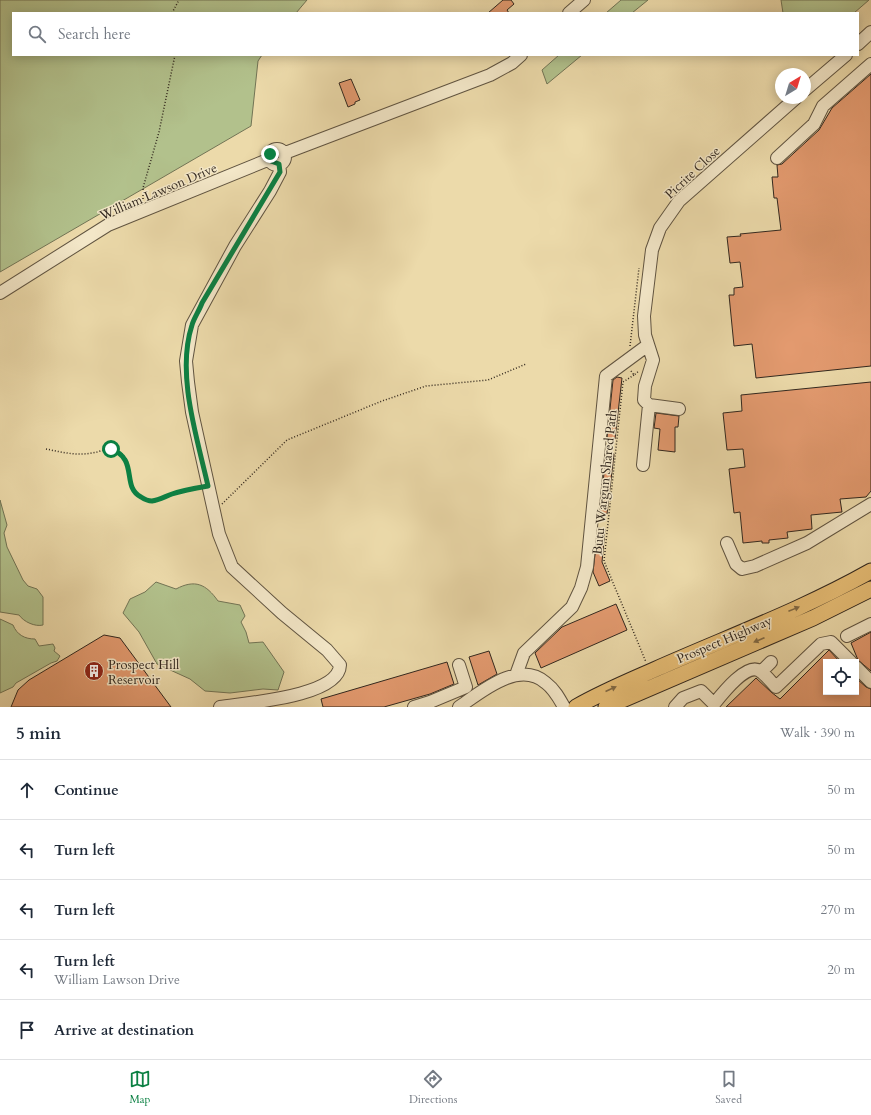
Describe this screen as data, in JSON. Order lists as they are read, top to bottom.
{
  "streets": {
    "main road": ["Prospect Highway"],
    "street": ["Picrite Close", "William Lawson Drive"],
    "path": ["Butu Wargun Shared Path"]
  },
  "places": {
    "building": ["Prospect Hill Reservoir"]
  },
  "north": "top right",
  "page": {
    "search": "Search here",
    "heading": ["5 min", "Walk · 390 m"],
    "list": [
      ["Continue", "50 m"],
      ["Turn left", "50 m"],
      ["Turn left", "270 m"],
      ["Turn left", "William Lawson Drive", "20 m"],
      "Arrive at destination"
    ],
    "nav": ["Map", "Directions", "Saved"]
  }
}
